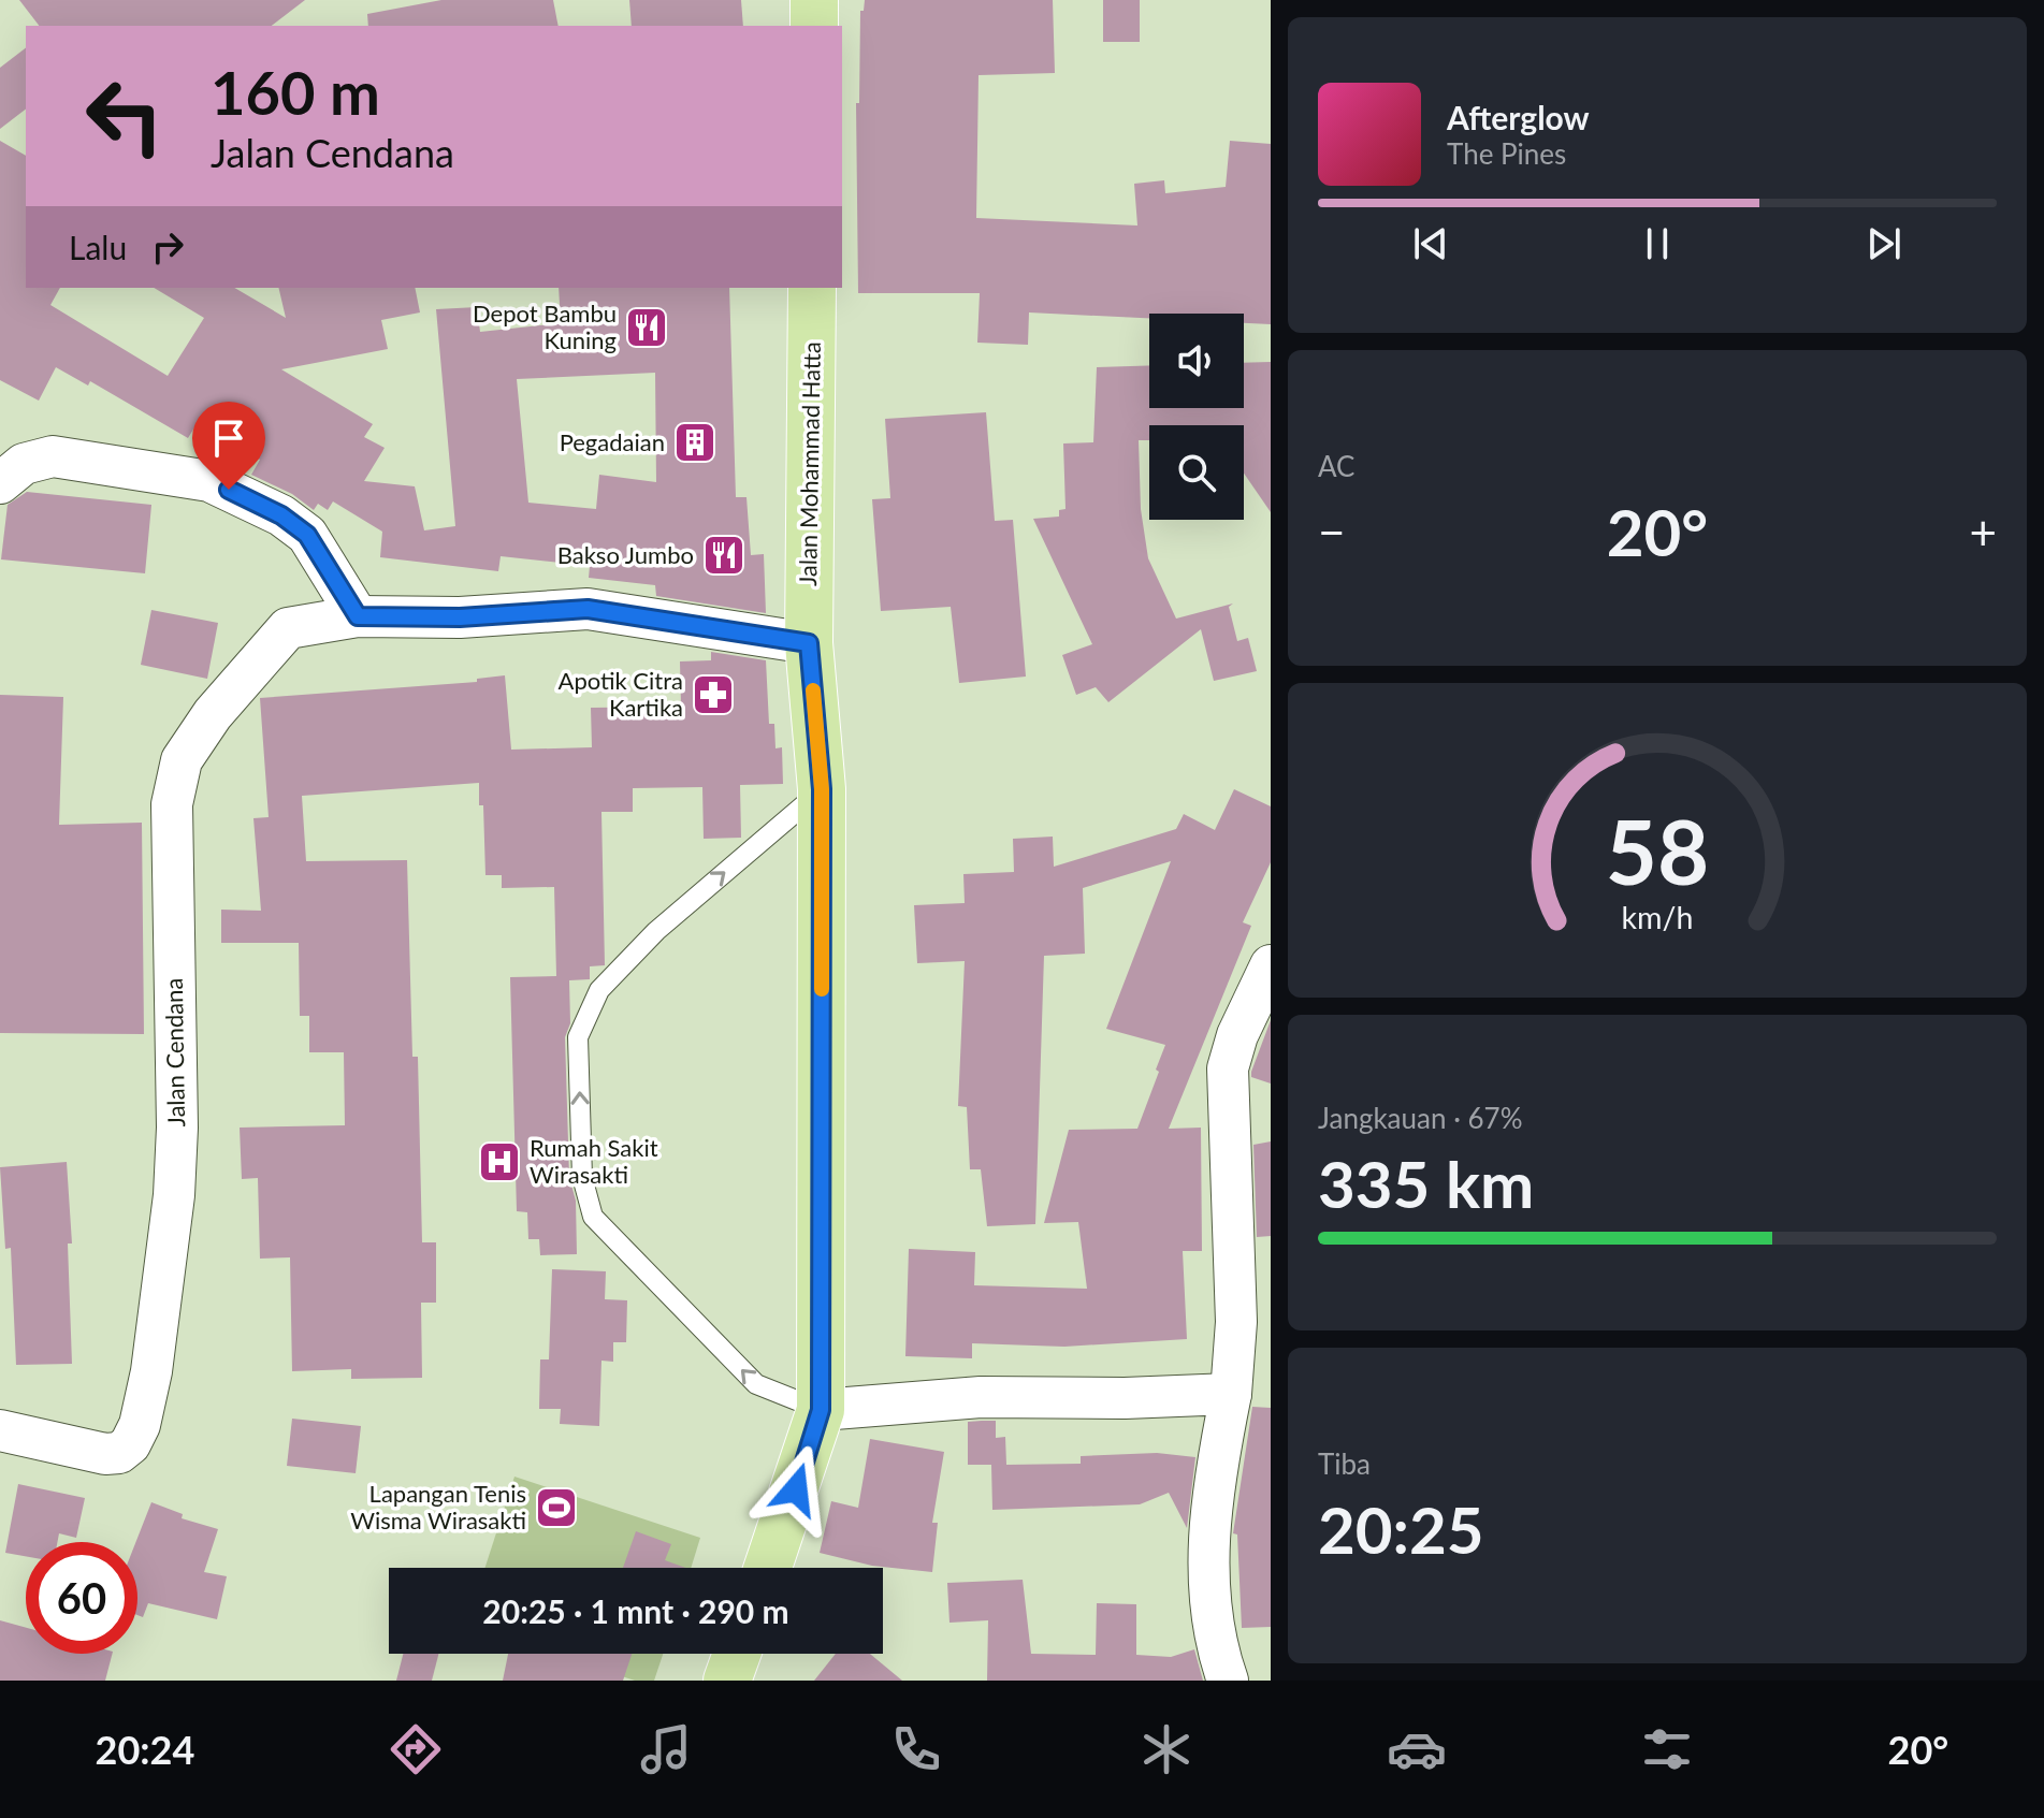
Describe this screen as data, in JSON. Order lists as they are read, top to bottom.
{
  "streets": {
    "main road": ["Jalan Mohammad Hatta"],
    "street": ["Jalan Cendana"]
  },
  "crossings": [
    ["Jalan Mohammad Hatta", "Jalan Cendana"]
  ],
  "places": {
    "restaurant": ["Depot Bambu Kuning", "Bakso Jumbo"],
    "building": ["Pegadaian"],
    "pharmacy": ["Apotik Citra Kartika"],
    "hospital": ["Rumah Sakit Wirasakti"],
    "sports": ["Lapangan Tenis Wisma Wirasakti"]
  },
  "page": {
    "turn": ["160 m", "Jalan Cendana"],
    "song": ["Afterglow", "The Pines"],
    "then": "Lalu",
    "tile": [
      "AC",
      ["Jangkauan · 67%", "335 km"],
      ["Tiba", "20:25"]
    ],
    "heat": ["−", "20°", "+"],
    "limit": "60",
    "trip": "20:25 · 1 mnt · 290 m",
    "tabs": ["20:24", "20°"],
    "gauge": ["58", "km/h"]
  }
}
